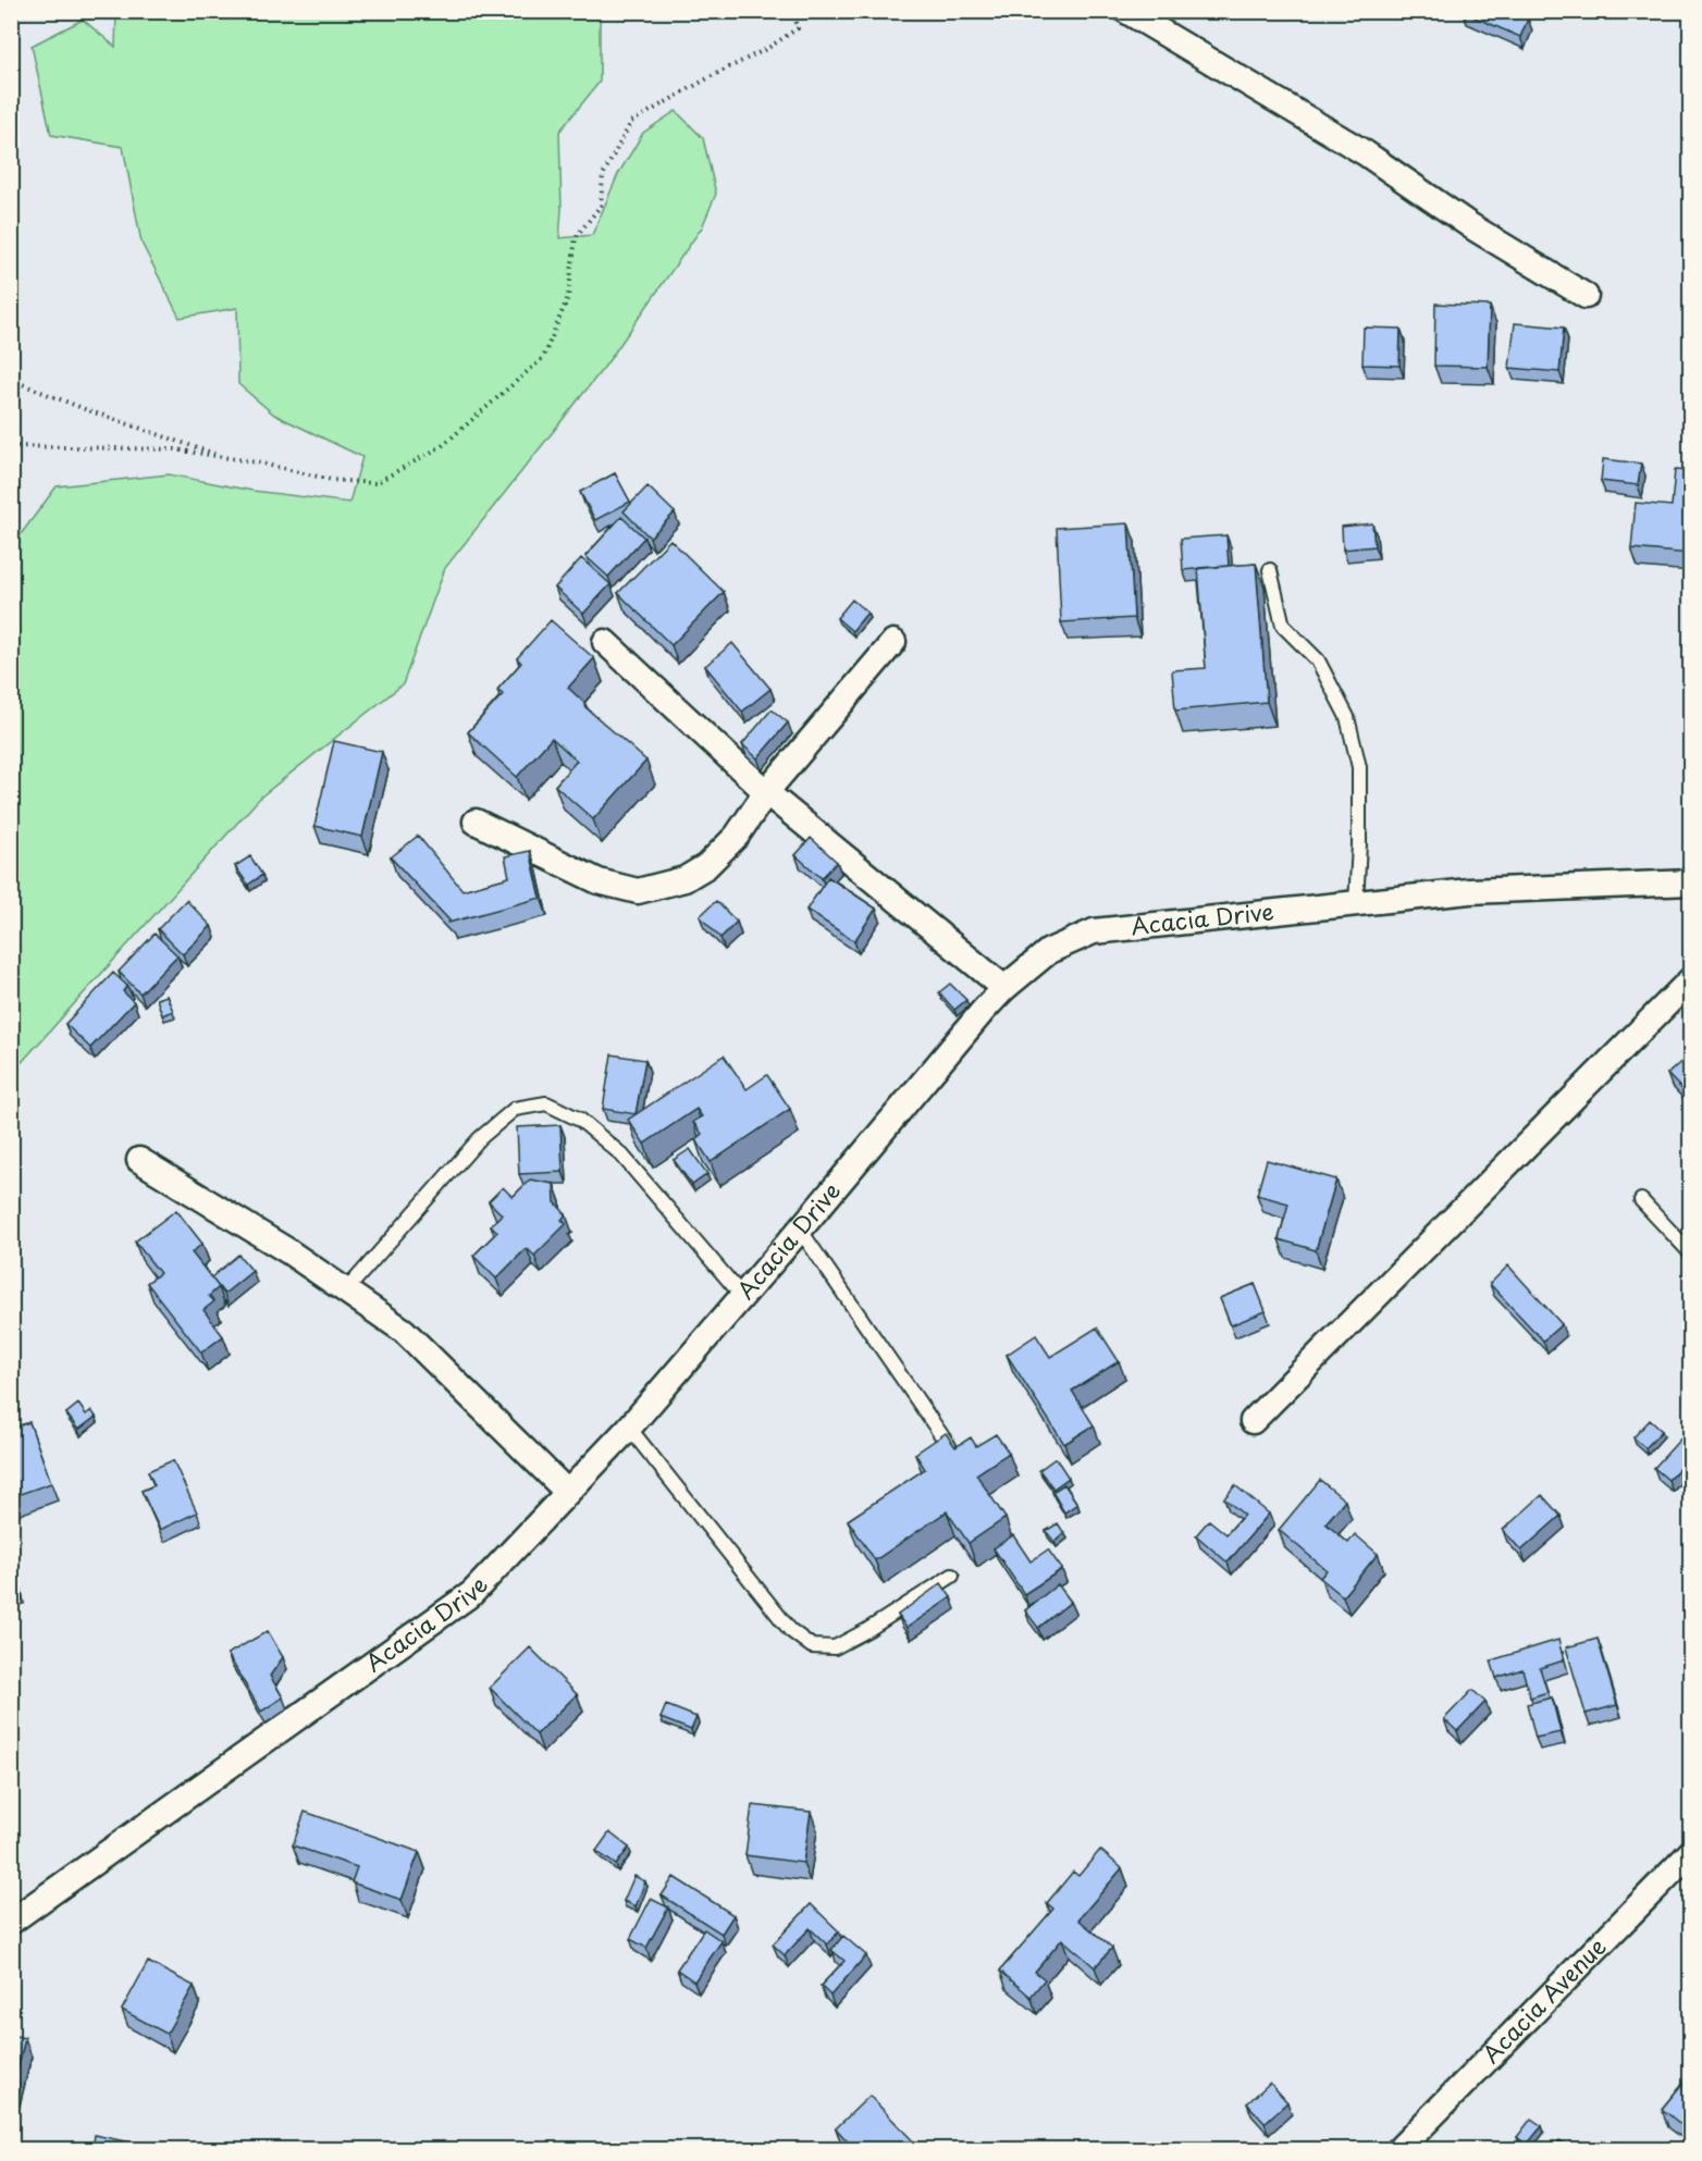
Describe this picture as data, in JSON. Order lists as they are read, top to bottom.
{
  "streets": {
    "street": ["Acacia Drive", "Acacia Avenue"]
  }
}
